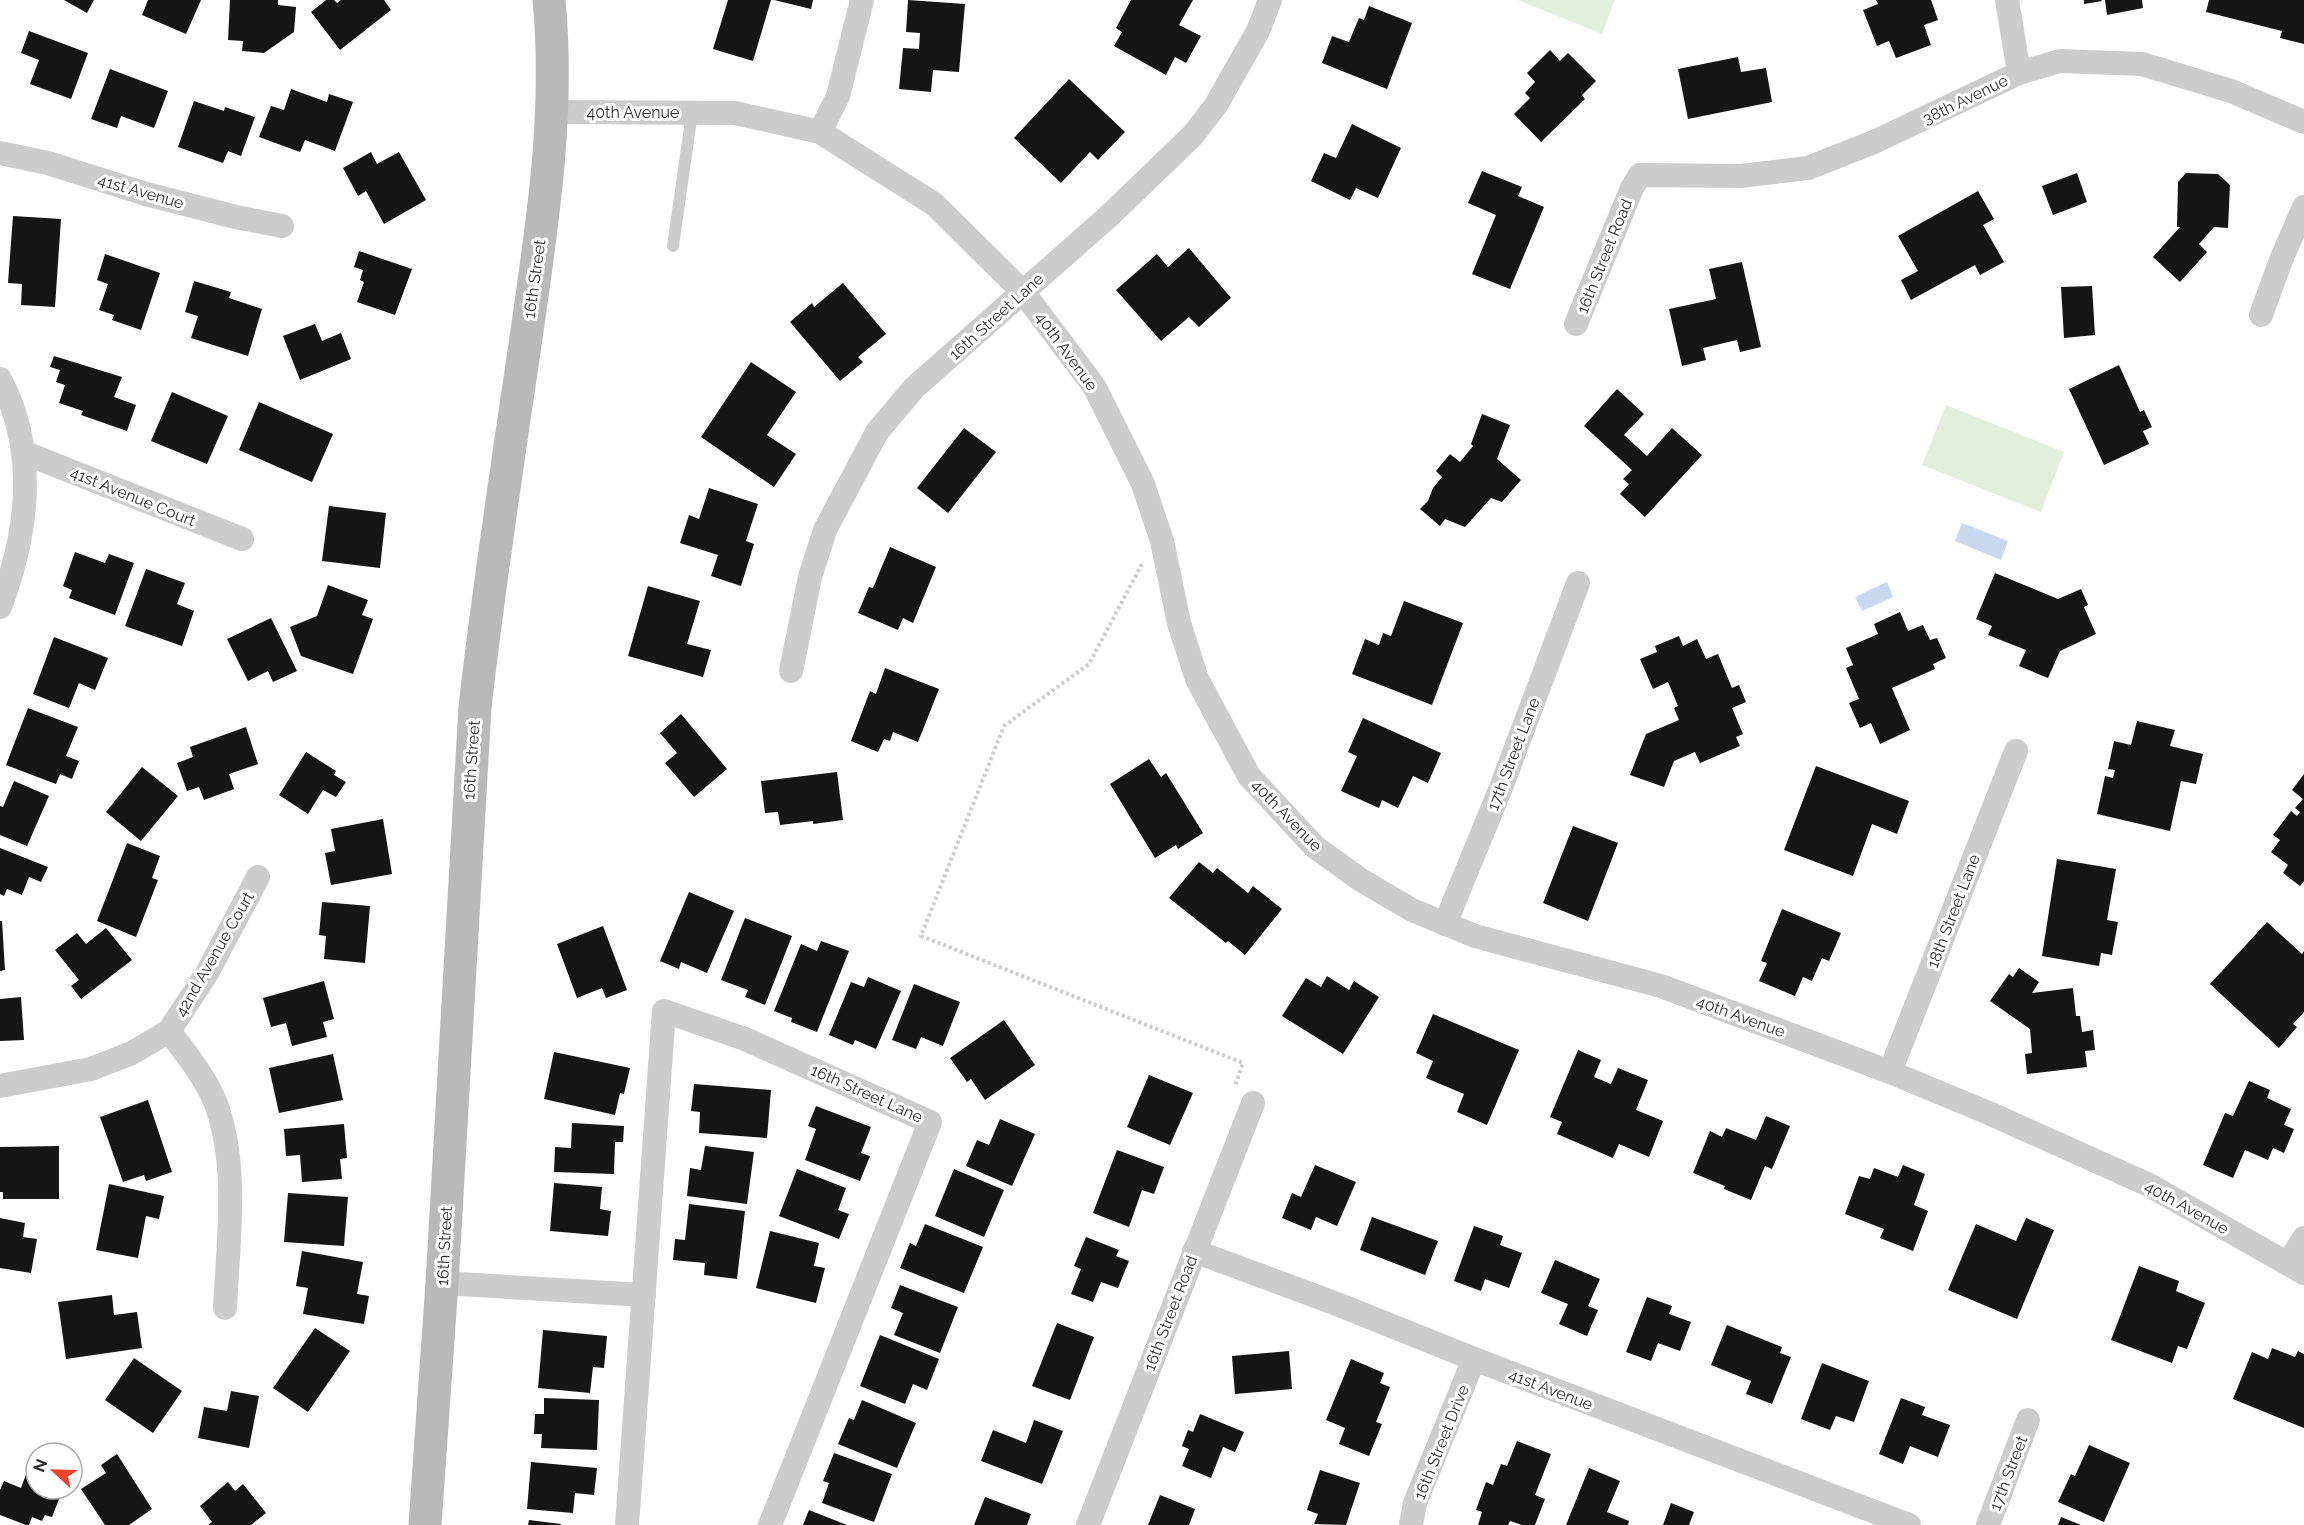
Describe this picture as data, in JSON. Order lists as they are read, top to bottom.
{
  "streets": {
    "main road": ["16th Street"],
    "street": [
      "38th Avenue",
      "40th Avenue",
      "41st Avenue",
      "16th Street Road",
      "16th Street Lane",
      "41st Avenue Court",
      "17th Street Lane",
      "18th Street Lane",
      "42nd Avenue Court",
      "16th Street Drive",
      "17th Street"
    ]
  },
  "crossings": [
    ["38th Avenue", "16th Street Road"],
    ["40th Avenue", "16th Street"],
    ["40th Avenue", "16th Street Lane"],
    ["40th Avenue", "17th Street Lane"],
    ["40th Avenue", "18th Street Lane"],
    ["41st Avenue", "16th Street Road"],
    ["41st Avenue", "16th Street Drive"]
  ],
  "north": "left"
}
